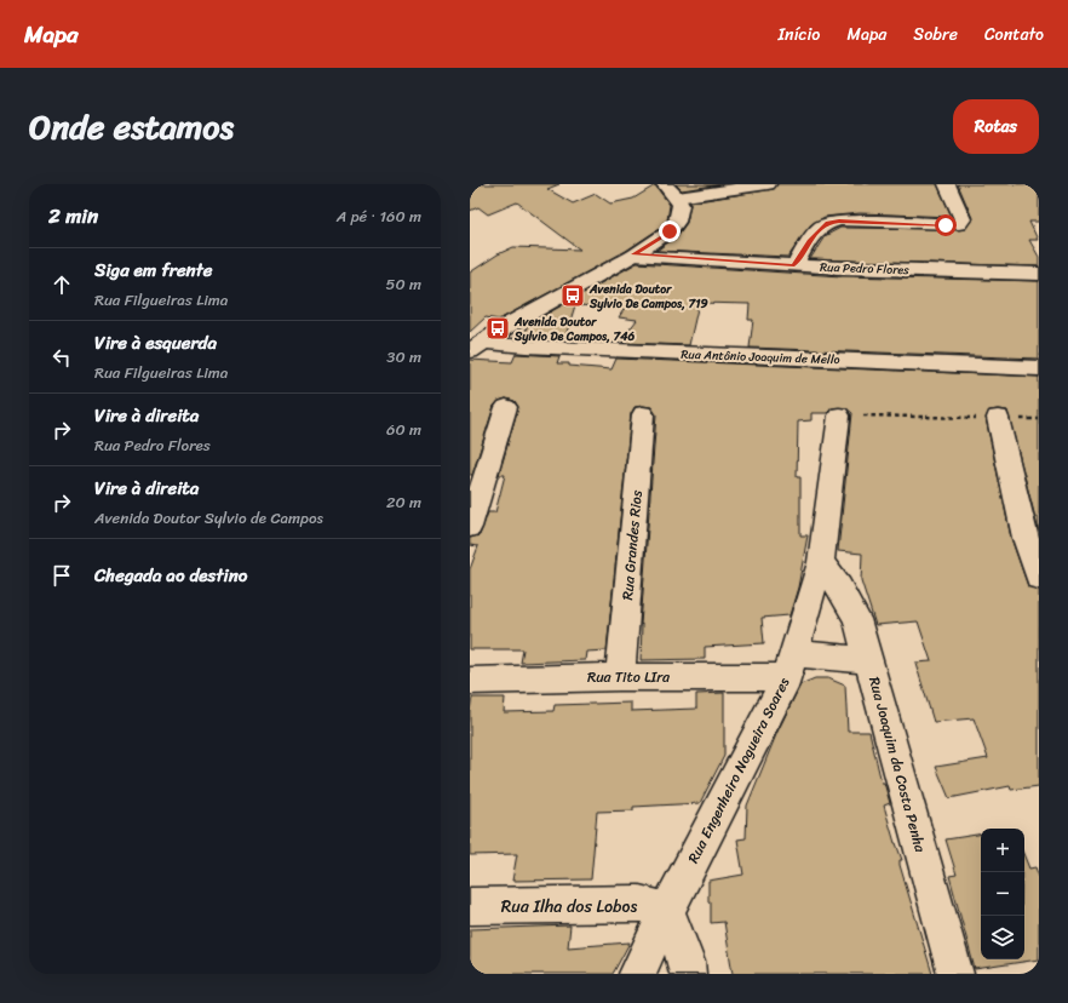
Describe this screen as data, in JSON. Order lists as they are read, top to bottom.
{
  "streets": {
    "street": [
      "Rua Pedro Flores",
      "Rua Antônio Joaquim de Mello",
      "Rua Grandes Rios",
      "Rua Tito LIra",
      "Rua Joaquim da Costa Penha",
      "Rua Engenheiro Nogueira Soares",
      "Rua Ilha dos Lobos"
    ]
  },
  "crossings": [
    ["Rua Grandes Rios", "Rua Tito LIra"],
    ["Rua Tito LIra", "Rua Joaquim da Costa Penha"],
    ["Rua Tito LIra", "Rua Engenheiro Nogueira Soares"],
    ["Rua Joaquim da Costa Penha", "Rua Engenheiro Nogueira Soares"],
    ["Rua Engenheiro Nogueira Soares", "Rua Ilha dos Lobos"]
  ],
  "places": {
    "bus stop": ["Avenida Doutor Sylvio De Campos, 719", "Avenida Doutor Sylvio De Campos, 746"]
  },
  "page": {
    "header": "Mapa",
    "nav": [
      "Início",
      "Mapa",
      "Sobre",
      "Contato"
    ],
    "title": "Onde estamos",
    "buttons": "Rotas",
    "heading": ["2 min", "A pé · 160 m"],
    "list": [
      ["Siga em frente", "Rua Filgueiras Lima", "50 m"],
      ["Vire à esquerda", "Rua Filgueiras Lima", "30 m"],
      ["Vire à direita", "Rua Pedro Flores", "60 m"],
      ["Vire à direita", "Avenida Doutor Sylvio de Campos", "20 m"],
      "Chegada ao destino"
    ],
    "map_buttons": ["+", "−"]
  }
}
